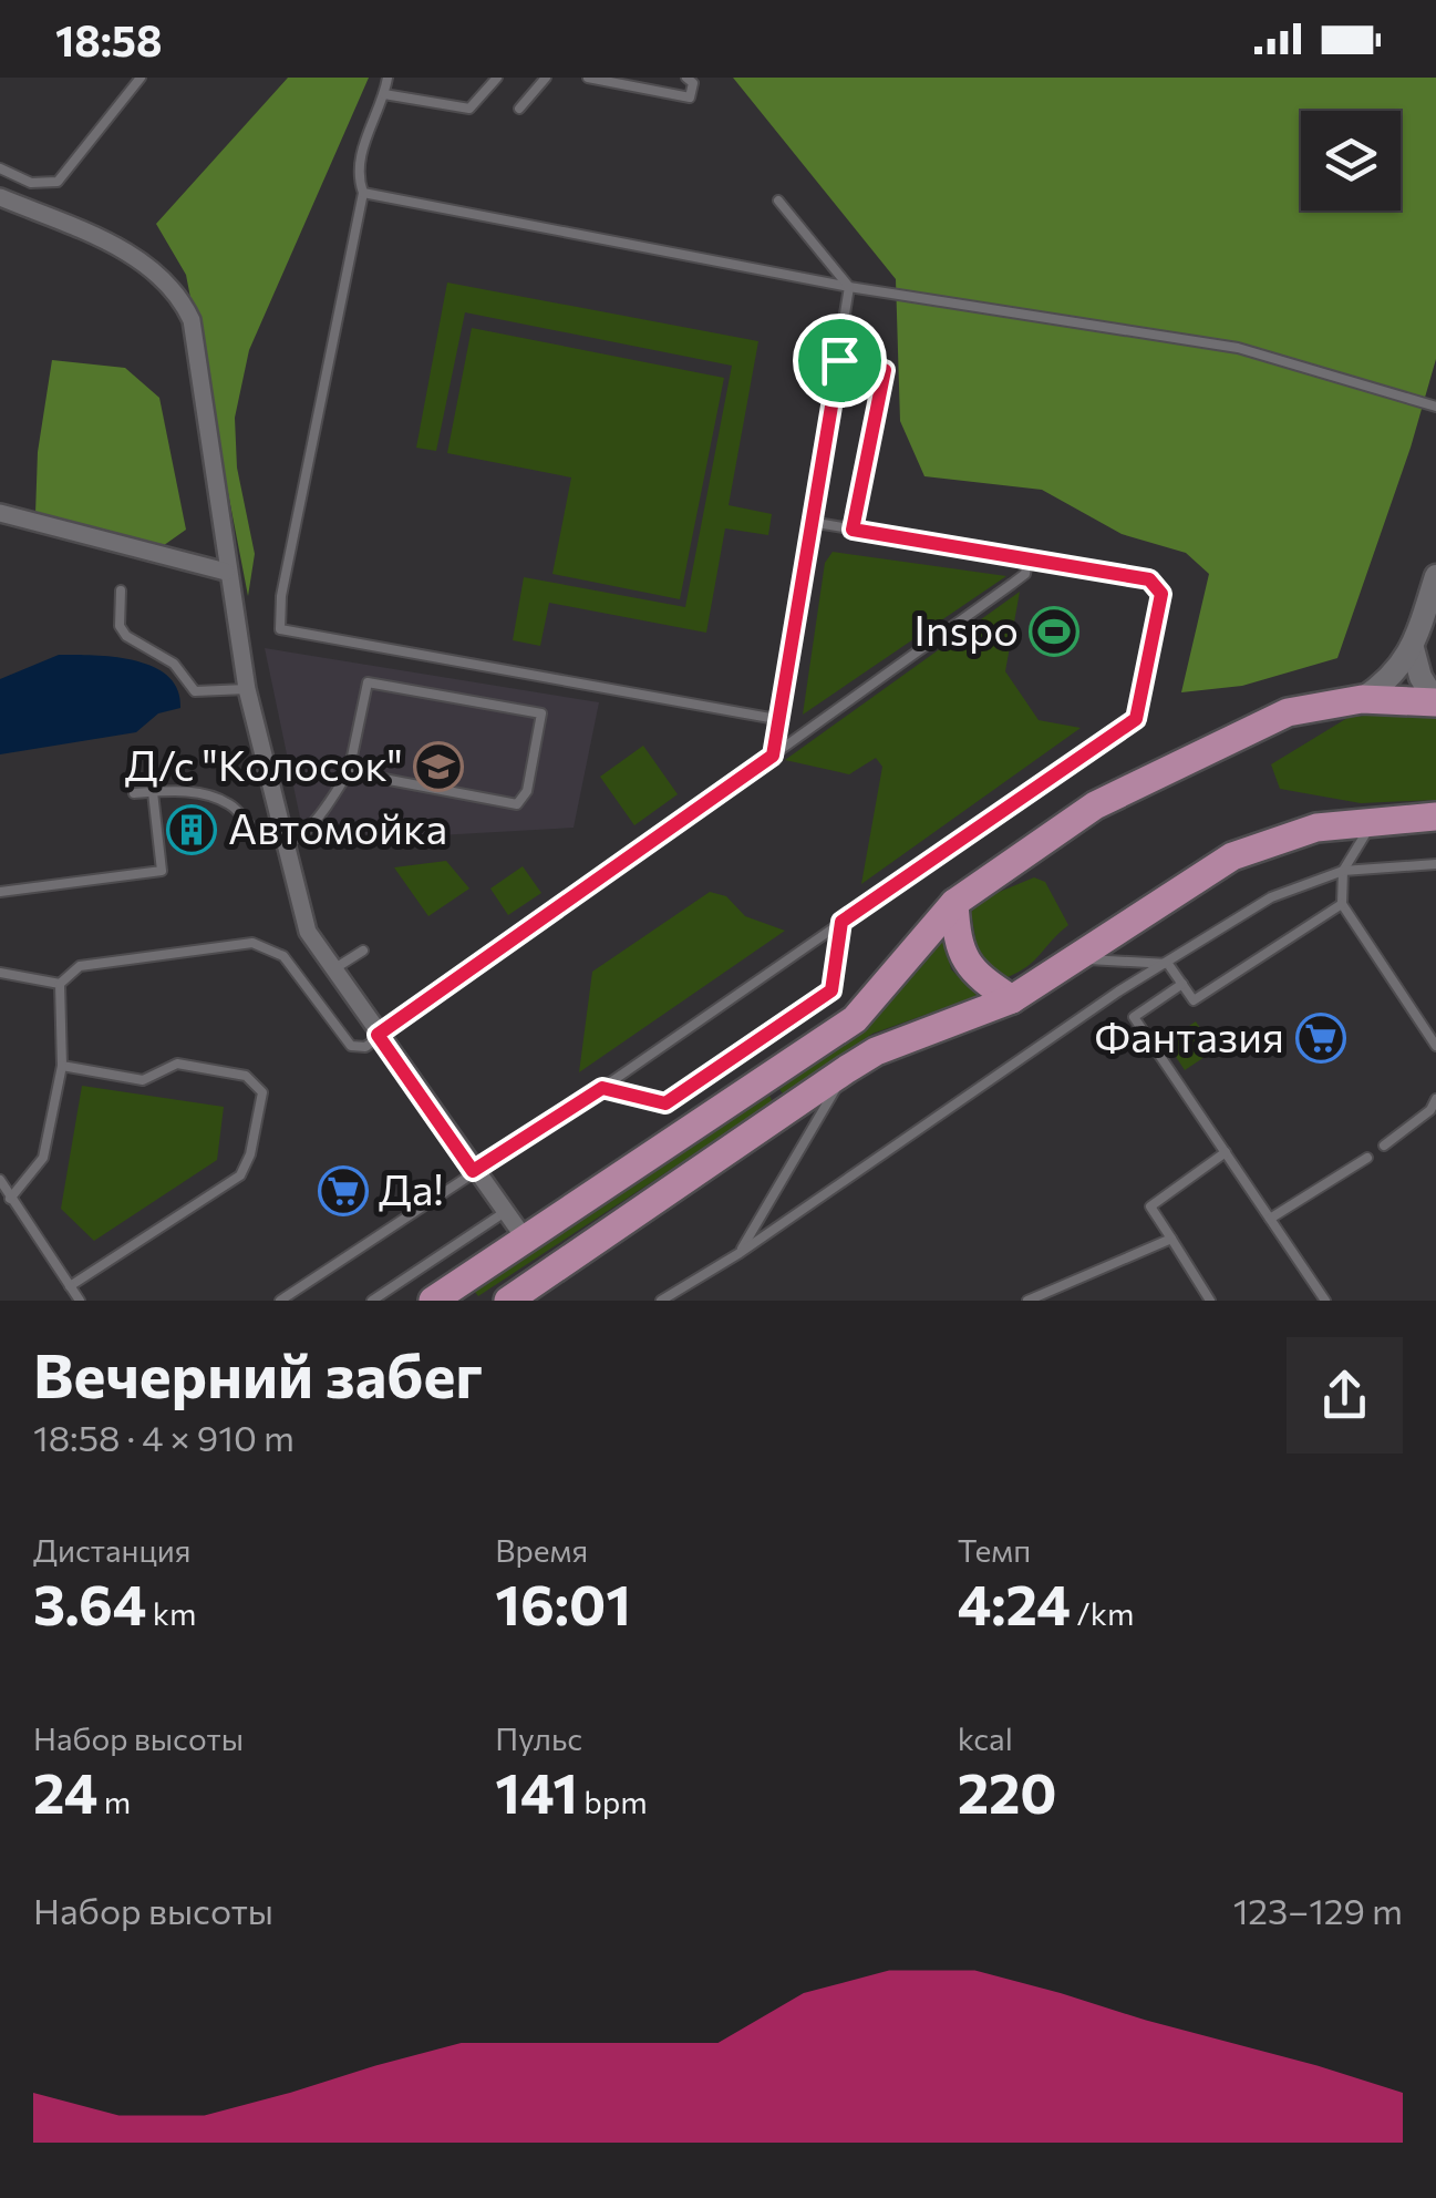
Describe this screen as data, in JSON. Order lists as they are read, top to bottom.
{
  "places": {
    "sports": ["Inspo"],
    "school or university": ["Д/с \"Колосок\""],
    "building": ["Автомойка"],
    "supermarket": ["Фантазия", "Да!"]
  },
  "page": {
    "status": "18:58",
    "heading": ["Вечерний забег", "18:58 · 4 × 910 m"],
    "stats": [
      ["Дистанция", "3.64 km"],
      ["Время", "16:01"],
      ["Темп", "4:24 /km"],
      ["Набор высоты", "24 m"],
      ["Пульс", "141 bpm"],
      ["kcal", "220"]
    ],
    "chart": ["Набор высоты", "123–129 m"]
  }
}
